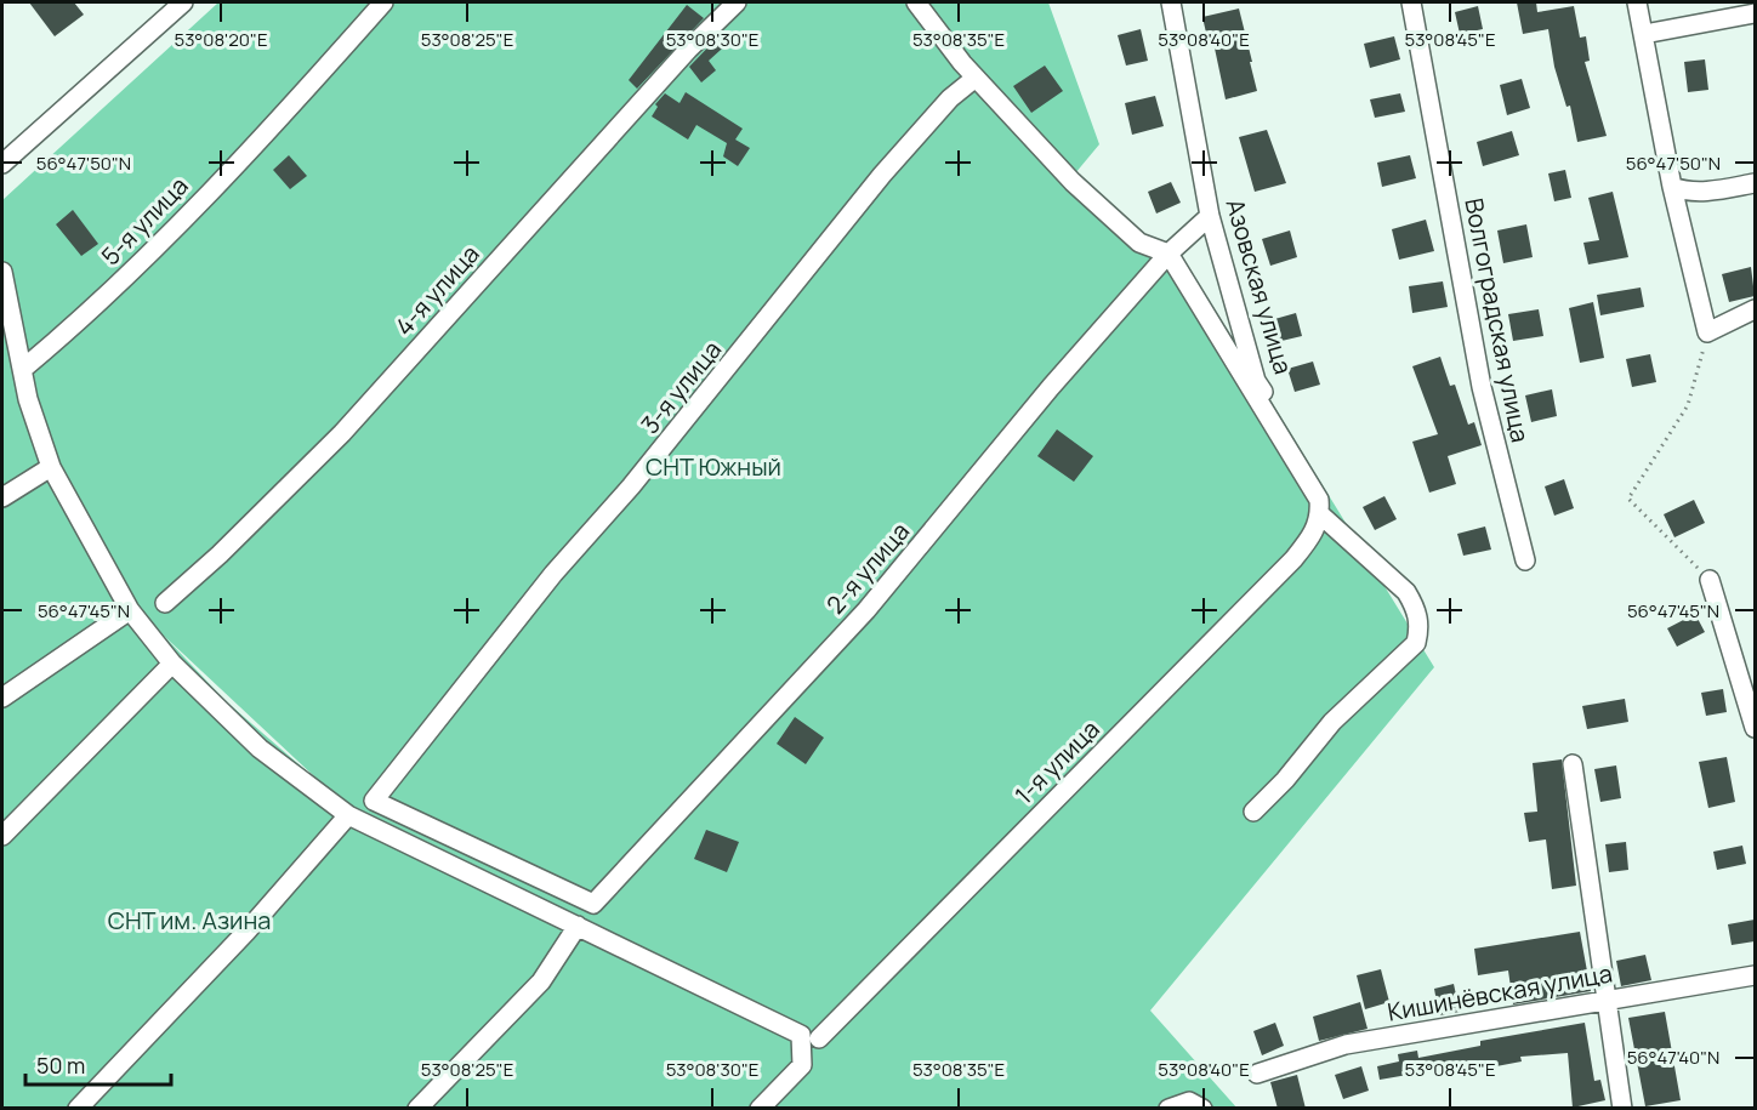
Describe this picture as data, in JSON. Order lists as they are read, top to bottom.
{
  "streets": {
    "street": [
      "5-я улица",
      "Азовская улица",
      "4-я улица",
      "Волгоградская улица",
      "3-я улица",
      "2-я улица",
      "1-я улица",
      "Кишинёвская улица"
    ]
  },
  "crossings": [
    ["Азовская улица", "2-я улица"],
    ["3-я улица", "2-я улица"]
  ],
  "parks": ["СНТ Южный", "СНТ им. Азина"],
  "scale_bar": "50 m",
  "coordinates": [
    "53°08'20\"E",
    "53°08'25\"E",
    "53°08'30\"E",
    "53°08'35\"E",
    "53°08'40\"E",
    "53°08'45\"E",
    "56°47'50\"N",
    "56°47'45\"N",
    "56°47'40\"N"
  ]
}
